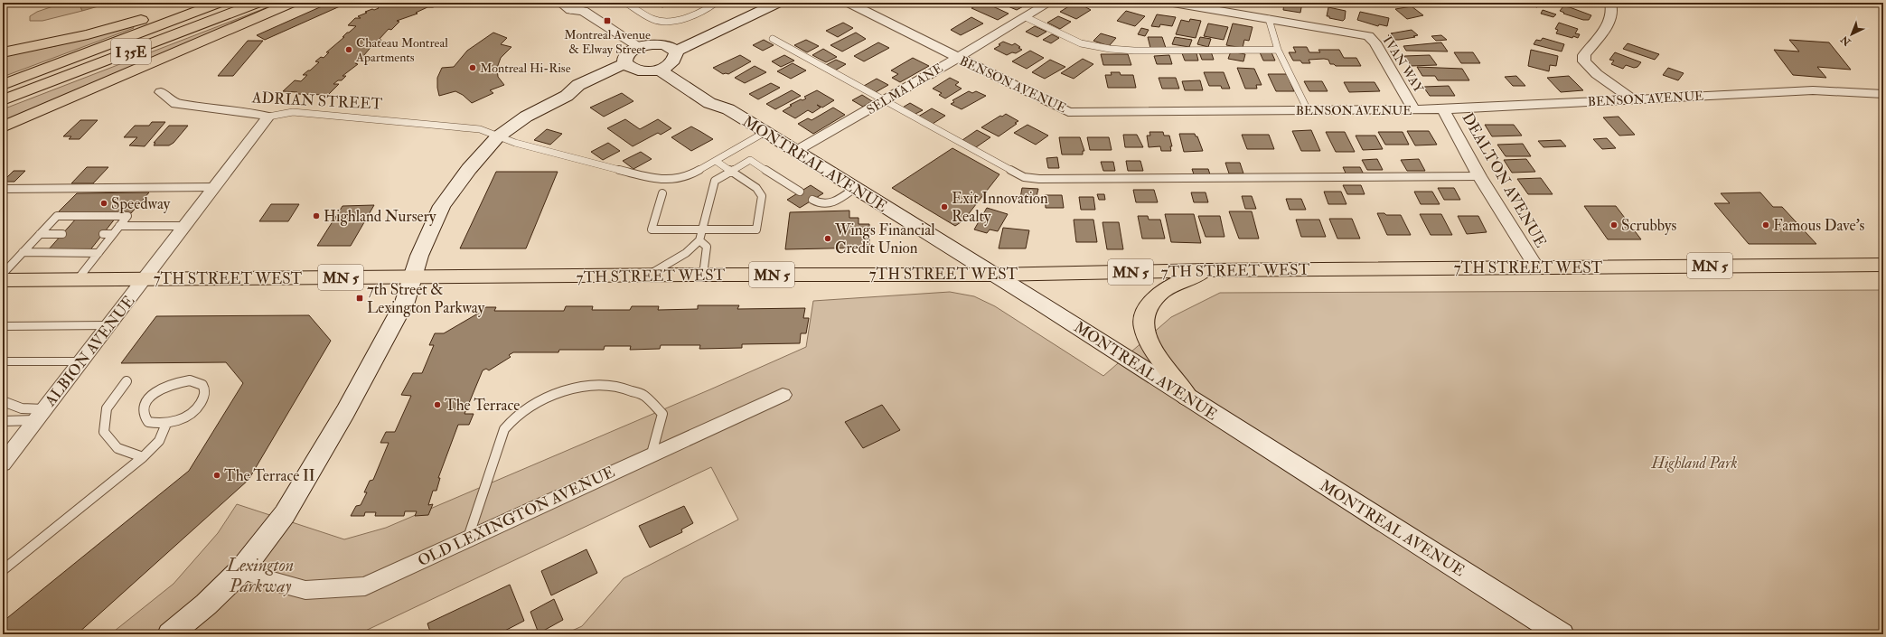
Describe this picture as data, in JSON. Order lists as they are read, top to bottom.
{
  "streets": {
    "main road": ["I 35E", "MN 5", "7TH STREET WEST"],
    "street": [
      "IVAN WAY",
      "BENSON AVENUE",
      "SELMA LANE",
      "ADRIAN STREET",
      "MONTREAL AVENUE",
      "DEALTON AVENUE",
      "ALBION AVENUE",
      "OLD LEXINGTON AVENUE"
    ]
  },
  "crossings": [
    ["IVAN WAY", "BENSON AVENUE"],
    ["BENSON AVENUE", "SELMA LANE"],
    ["BENSON AVENUE", "DEALTON AVENUE"],
    ["SELMA LANE", "MONTREAL AVENUE"],
    ["ADRIAN STREET", "MONTREAL AVENUE"],
    ["ADRIAN STREET", "ALBION AVENUE"],
    ["MONTREAL AVENUE", "7TH STREET WEST"],
    ["DEALTON AVENUE", "7TH STREET WEST"],
    ["7TH STREET WEST", "ALBION AVENUE"]
  ],
  "parks": ["Highland Park", "Lexington Parkway"],
  "places": {
    "transit": ["Montreal Avenue & Elway Street", "7th Street & Lexington Parkway"],
    "other": [
      "Chateau Montreal Apartments",
      "Montreal Hi-Rise",
      "Speedway",
      "Exit Innovation Realty",
      "Highland Nursery",
      "Scrubbys",
      "Famous Dave's",
      "Wings Financial Credit Union",
      "The Terrace",
      "The Terrace II"
    ]
  },
  "north": "bottom left"
}
